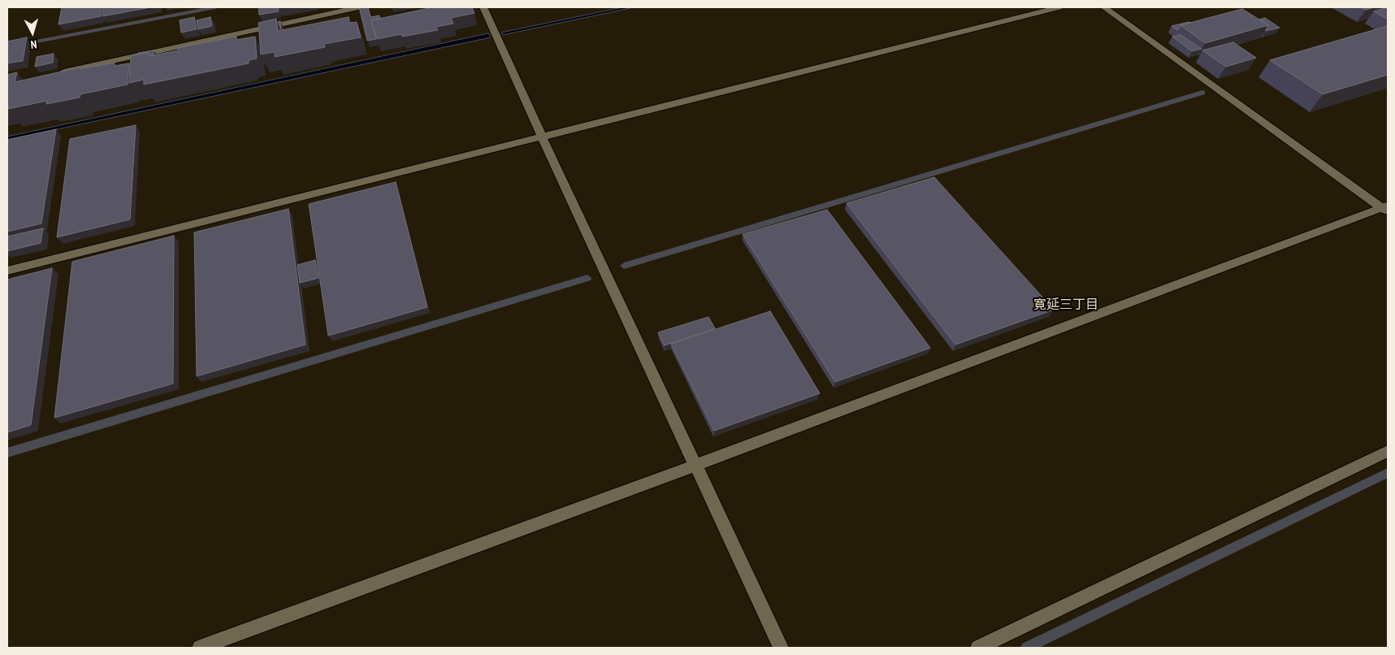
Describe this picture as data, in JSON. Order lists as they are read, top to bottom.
{
  "districts": ["寛延三丁目"],
  "north": "bottom"
}
